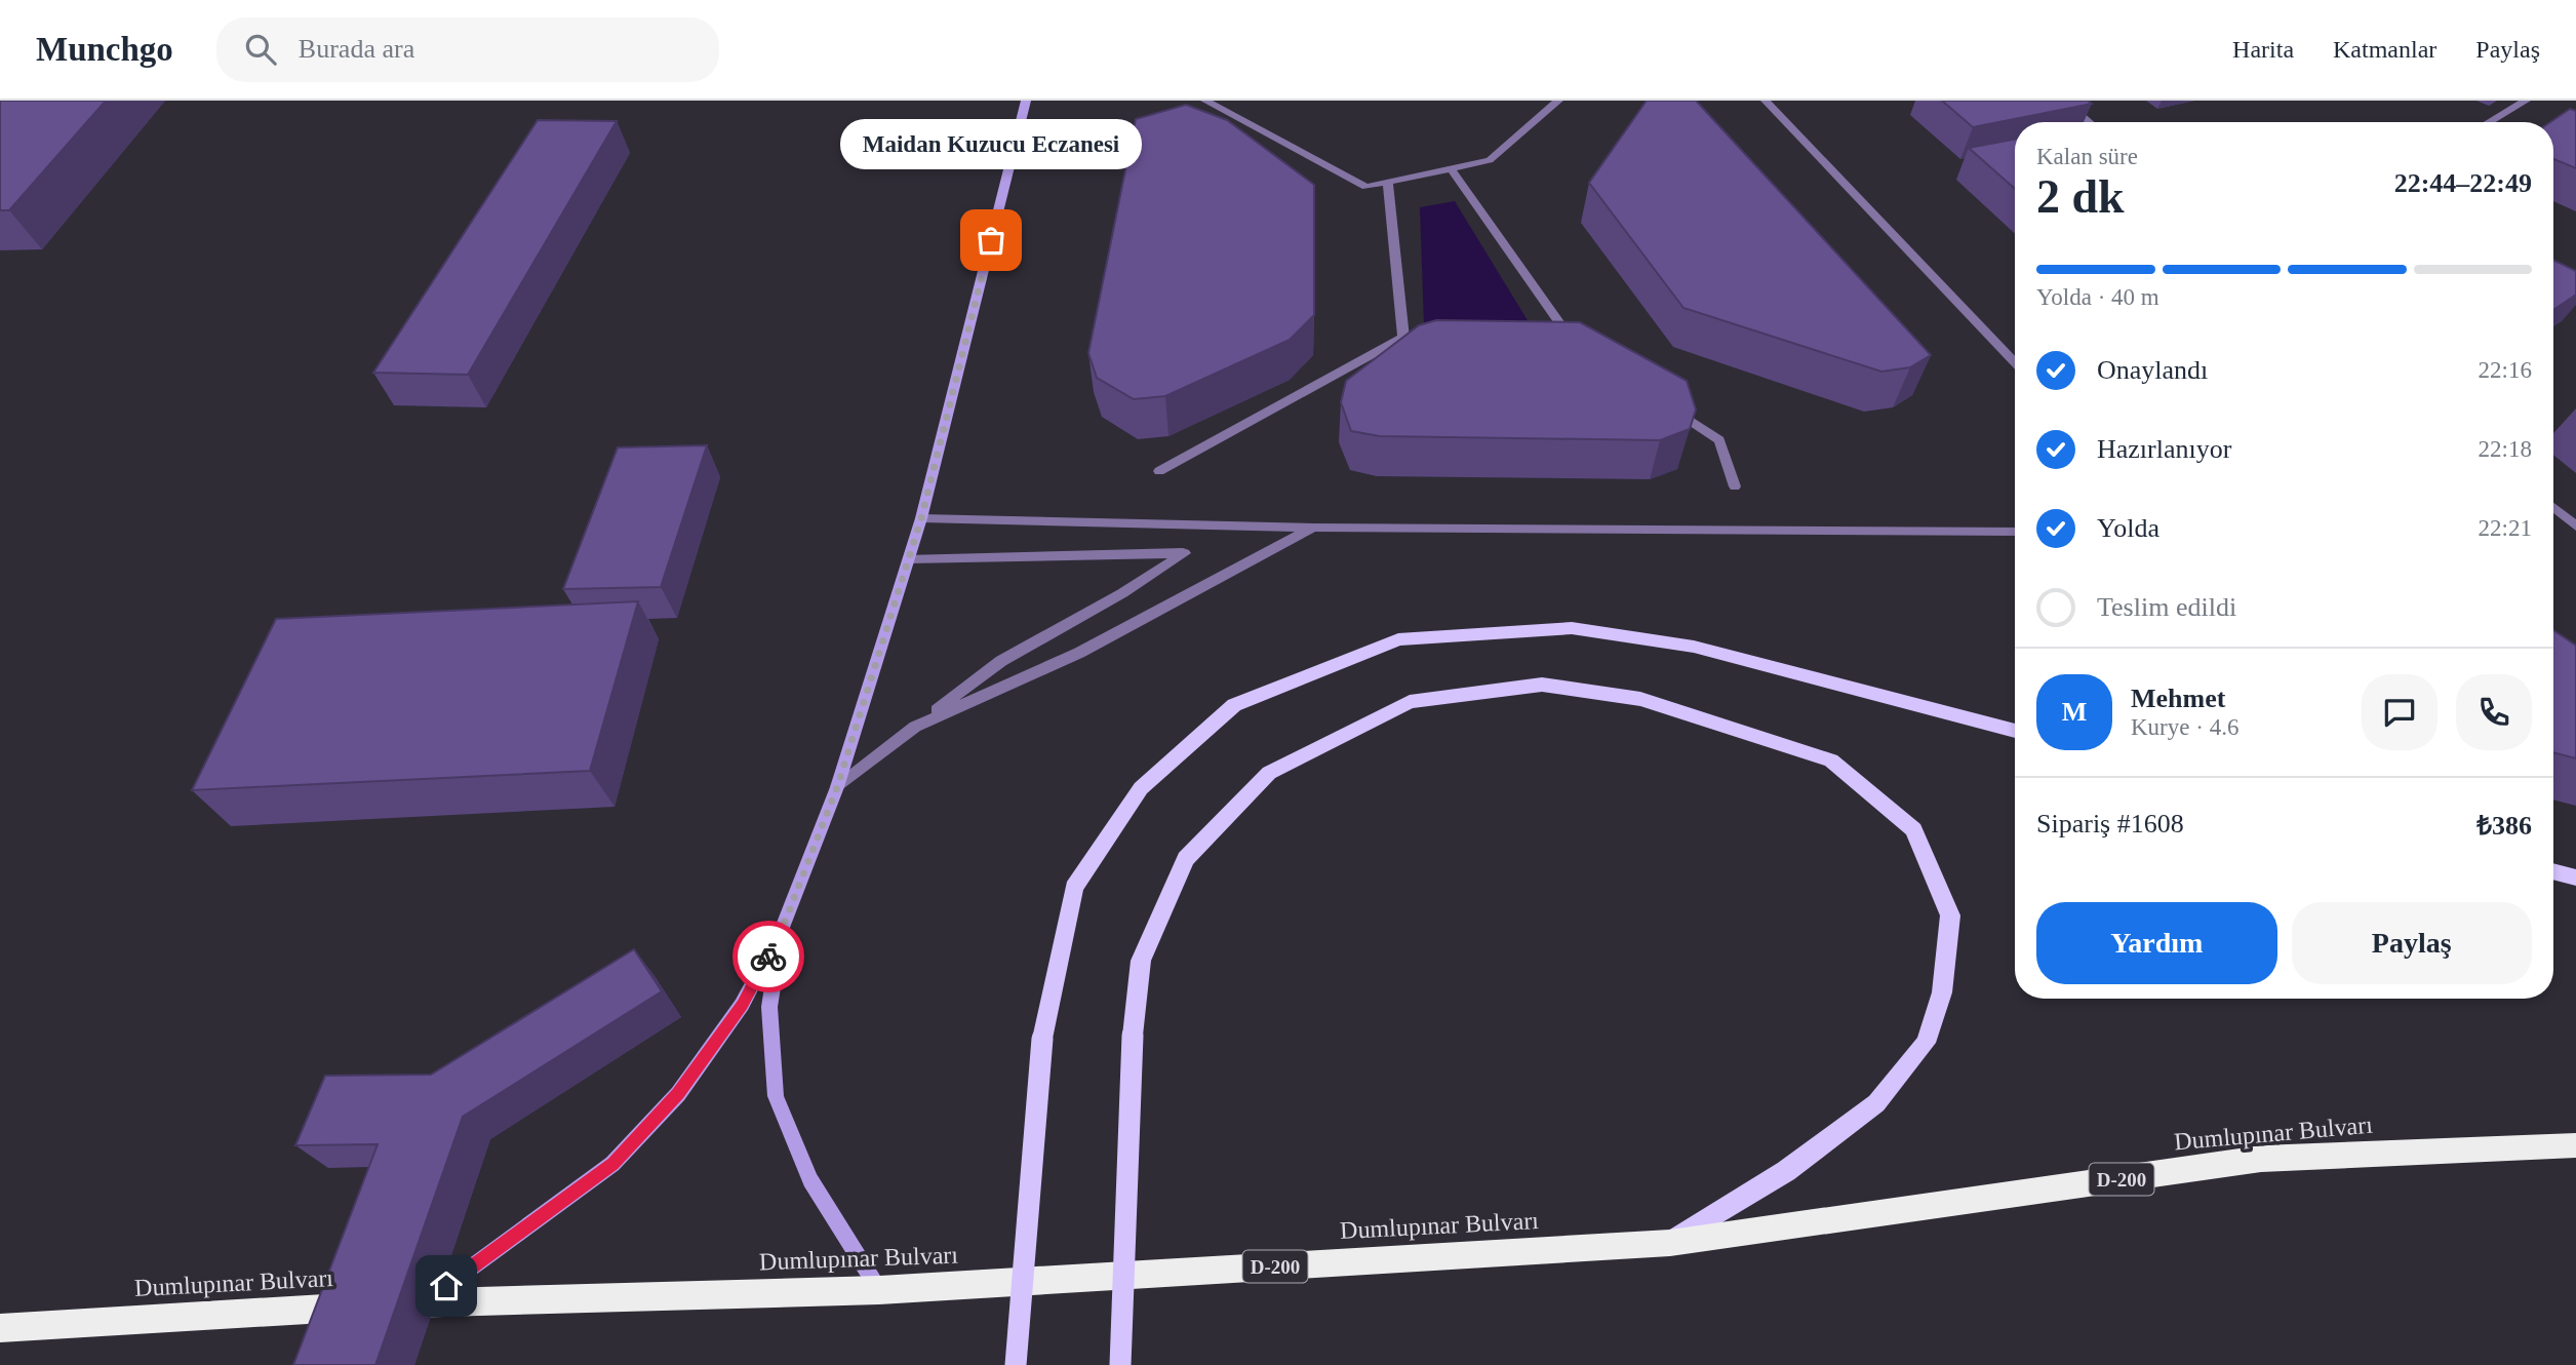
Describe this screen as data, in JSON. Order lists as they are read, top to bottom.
{
  "streets": {
    "highway": ["Dumlupınar Bulvarı", "D-200"]
  },
  "places": ["Maidan Kuzucu Eczanesi"],
  "page": {
    "header": "Munchgo",
    "search": "Burada ara",
    "nav": ["Harita", "Katmanlar", "Paylaş"],
    "bubble": "Maidan Kuzucu Eczanesi",
    "heading": ["2 dk", "Kalan süre", "22:44–22:49"],
    "panel": [
      "Mehmet",
      "Kurye · 4.6",
      "Sipariş #1608",
      "₺386"
    ],
    "bar": "Yolda · 40 m",
    "list": [
      ["Onaylandı", "22:16"],
      ["Hazırlanıyor", "22:18"],
      ["Yolda", "22:21"],
      "Teslim edildi"
    ],
    "round": "M",
    "buttons": ["Yardım", "Paylaş"]
  }
}
